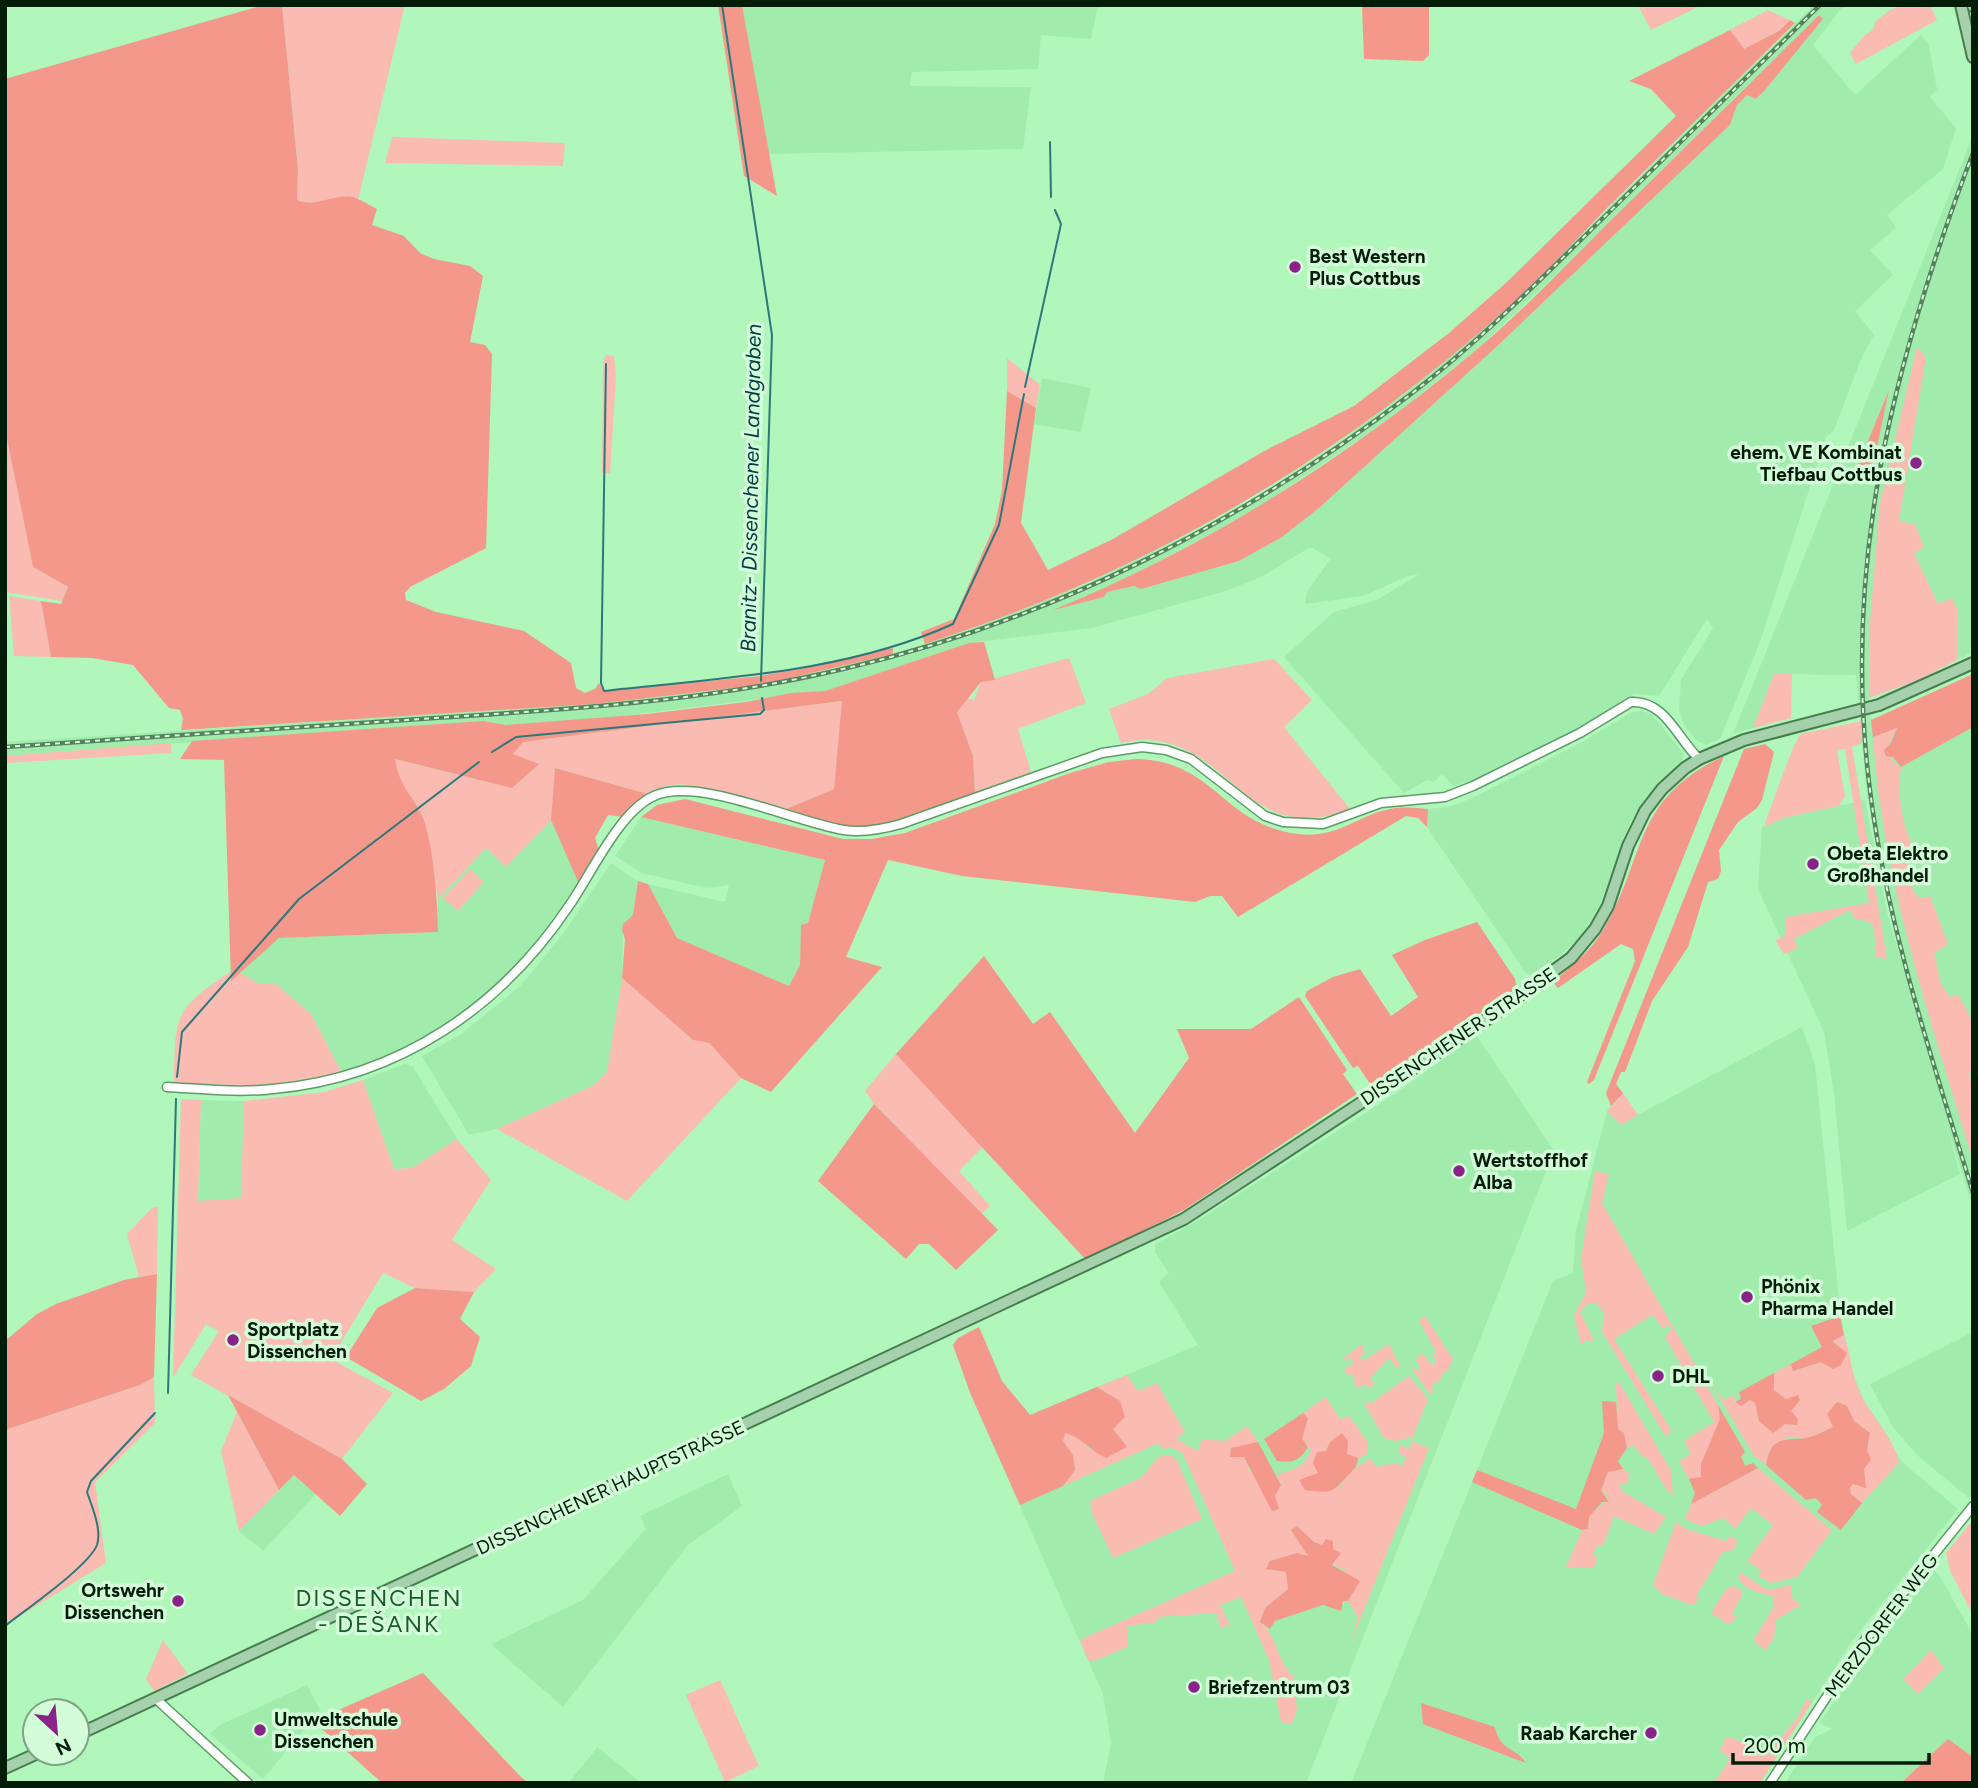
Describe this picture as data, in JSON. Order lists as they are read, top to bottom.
{
  "streets": {
    "main road": ["DISSENCHENER STRASSE", "DISSENCHENER HAUPTSTRASSE"],
    "street": ["MERZDORFER WEG"]
  },
  "crossings": [
    ["DISSENCHENER STRASSE", "DISSENCHENER HAUPTSTRASSE"]
  ],
  "districts": ["DISSENCHEN - DEŠANK"],
  "water": ["Branitz- Dissenchener Landgraben"],
  "places": [
    "Best Western Plus Cottbus",
    "ehem. VE Kombinat Tiefbau Cottbus",
    "Obeta Elektro Großhandel",
    "Wertstoffhof Alba",
    "Phönix Pharma Handel",
    "Sportplatz Dissenchen",
    "DHL",
    "Ortswehr Dissenchen",
    "Briefzentrum 03",
    "Umweltschule Dissenchen",
    "Raab Karcher"
  ],
  "scale_bar": "200 m",
  "north": "bottom right"
}
